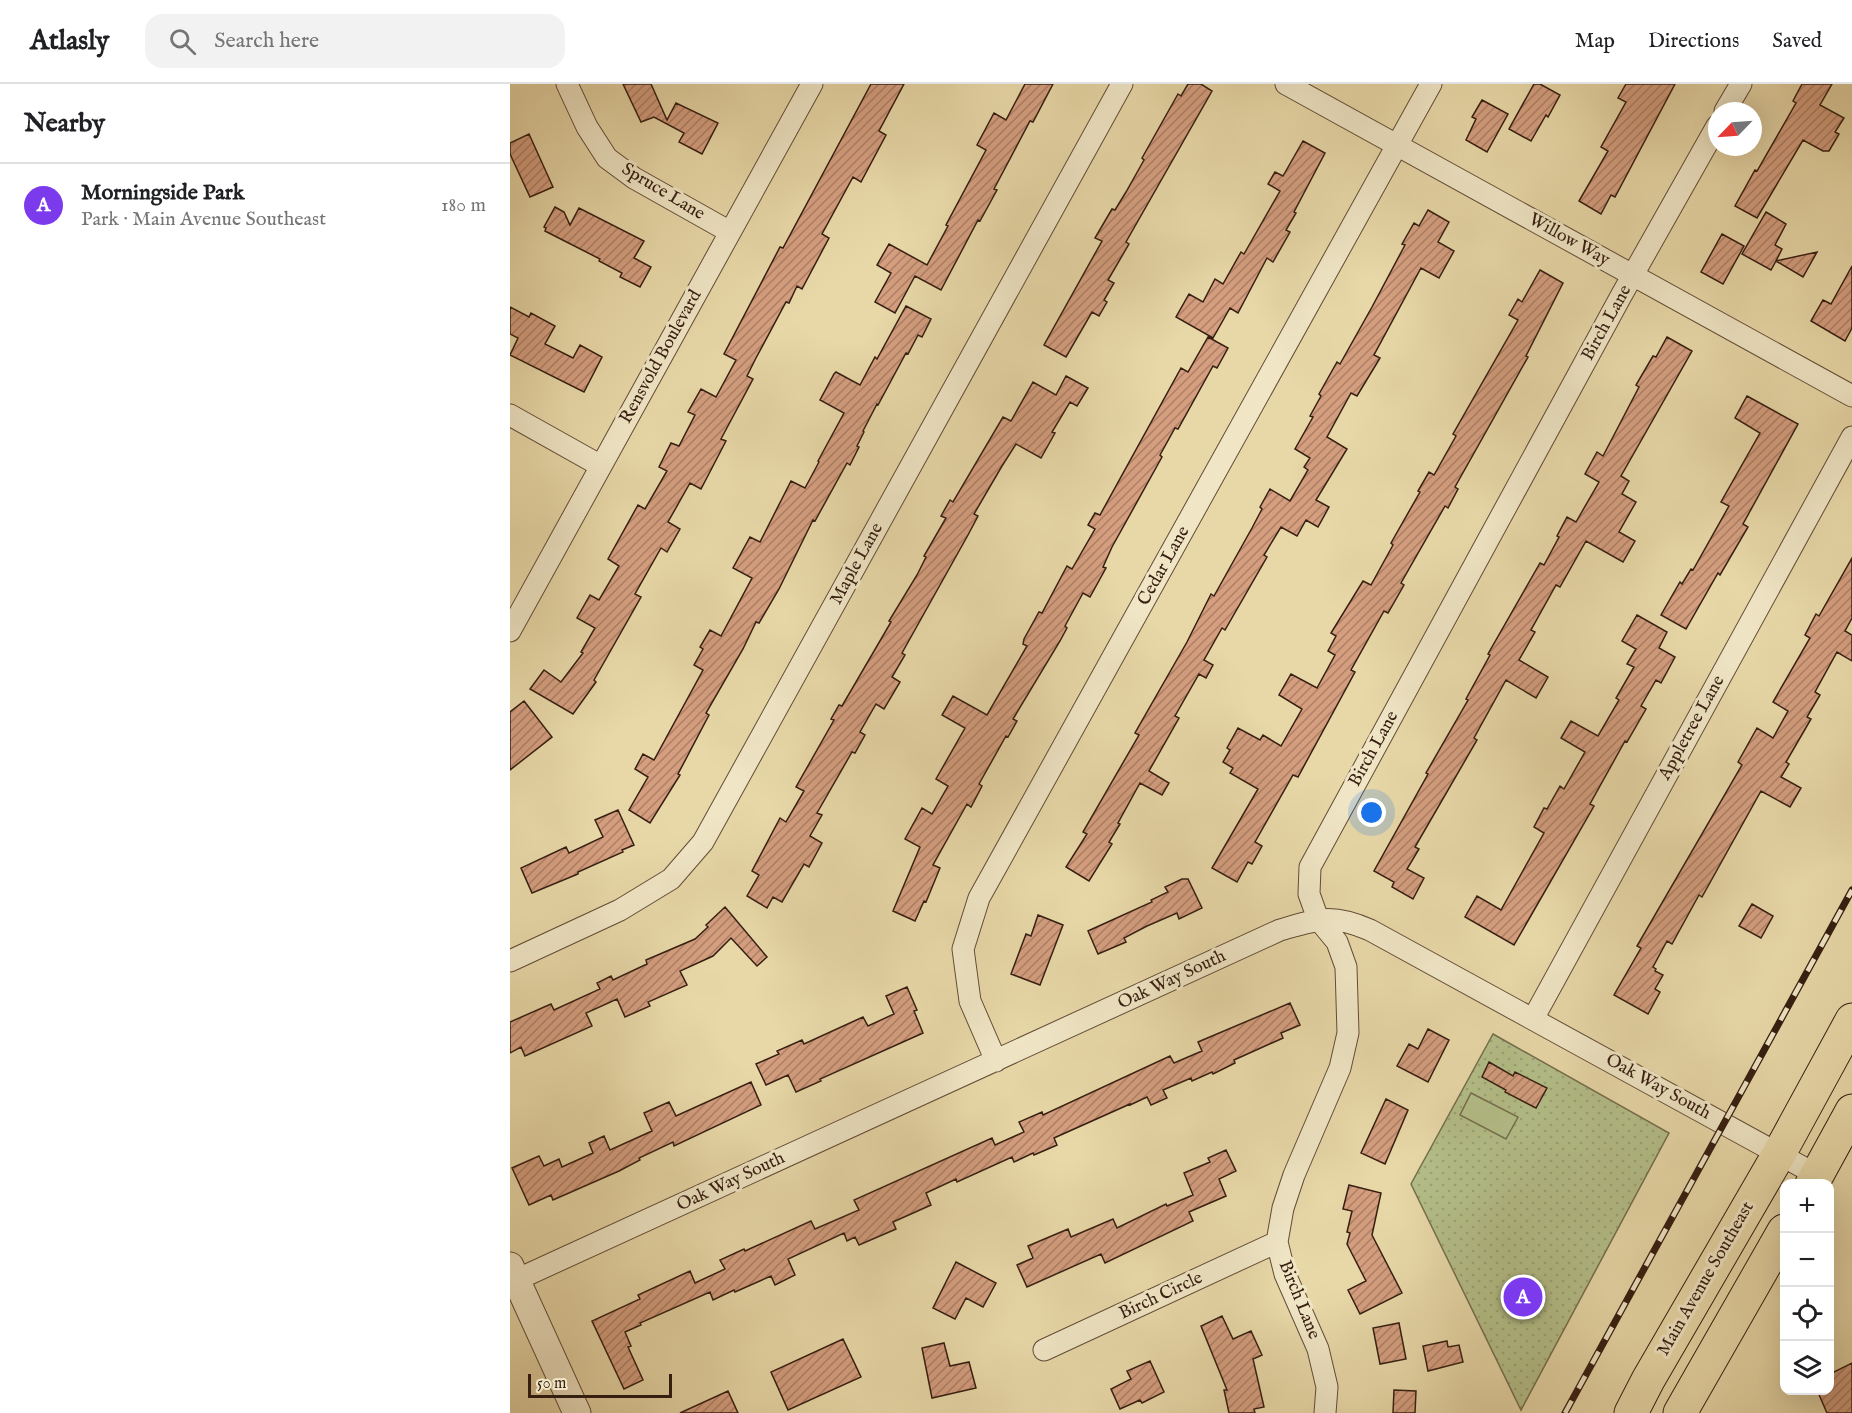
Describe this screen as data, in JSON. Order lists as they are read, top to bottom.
{
  "streets": {
    "main road": ["Main Avenue Southeast"],
    "street": [
      "Spruce Lane",
      "Willow Way",
      "Birch Lane",
      "Rensvold Boulevard",
      "Maple Lane",
      "Cedar Lane",
      "Appletree Lane",
      "Oak Way South",
      "Birch Circle"
    ]
  },
  "crossings": [
    ["Spruce Lane", "Rensvold Boulevard"],
    ["Willow Way", "Birch Lane"],
    ["Willow Way", "Cedar Lane"],
    ["Birch Lane", "Oak Way South"],
    ["Birch Lane", "Birch Circle"],
    ["Cedar Lane", "Oak Way South"],
    ["Appletree Lane", "Oak Way South"],
    ["Oak Way South", "Main Avenue Southeast"]
  ],
  "scale_bar": "50 m",
  "north": "bottom left",
  "page": {
    "header": "Atlasly",
    "search": "Search here",
    "nav": ["Map", "Directions", "Saved"],
    "heading": "Nearby",
    "list": [
      {
        "mark": "A",
        "name": "Morningside Park",
        "note": "Park · Main Avenue Southeast",
        "value": "180 m"
      }
    ],
    "map_buttons": ["+", "−"],
    "pins": "A",
    "scale": "50 m"
  }
}
